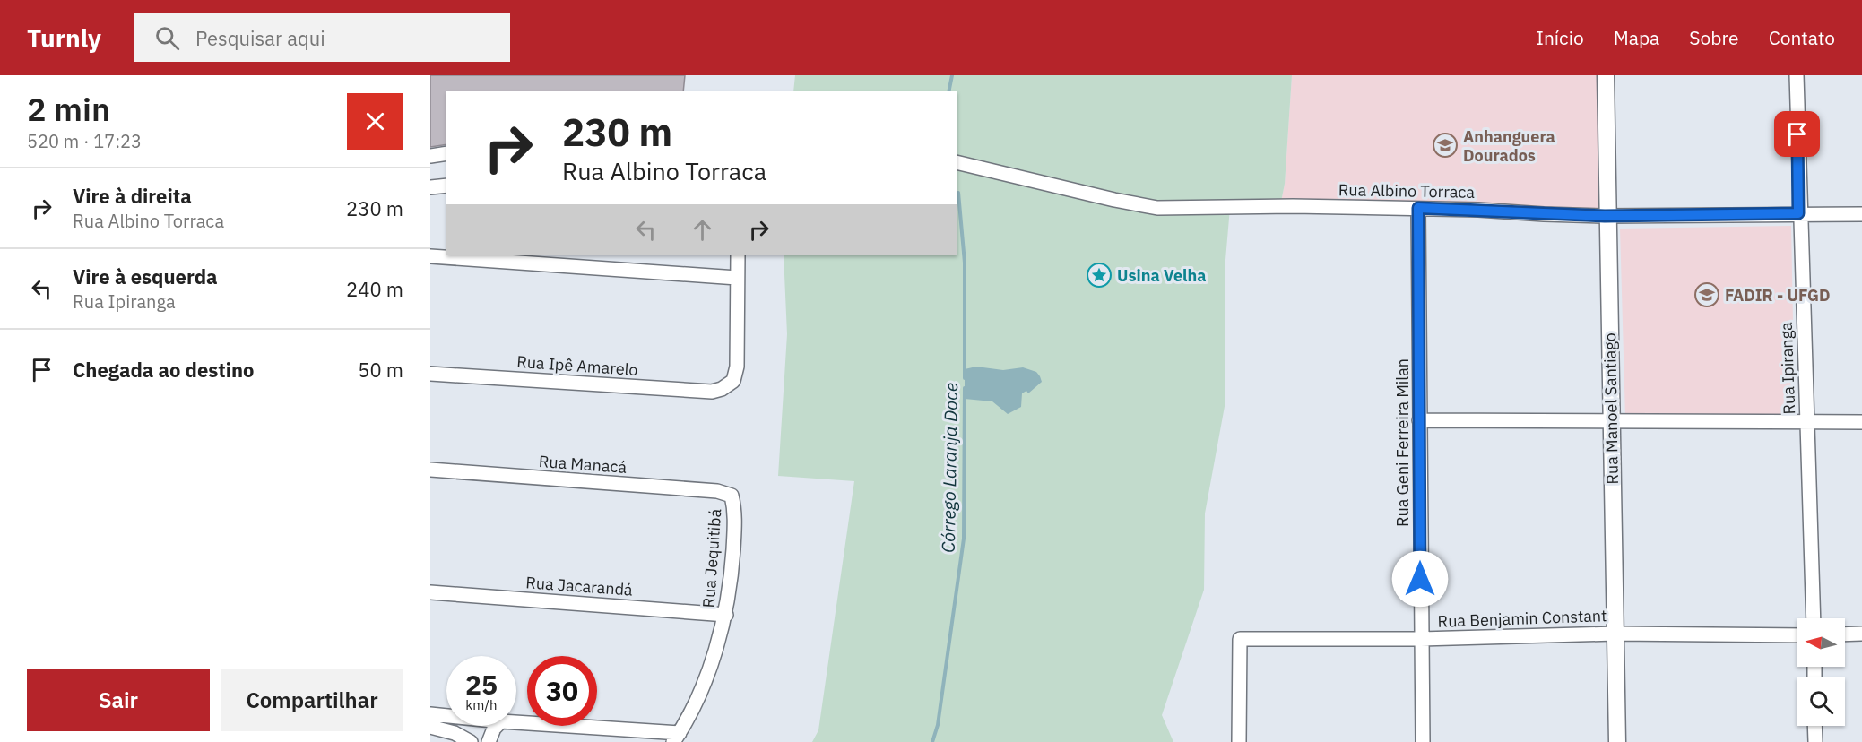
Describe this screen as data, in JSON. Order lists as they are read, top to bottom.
{
  "streets": {
    "street": [
      "Rua Albino Torraca",
      "Rua Ipê Amarelo",
      "Rua Ipiranga",
      "Rua Manoel Santiago",
      "Rua Geni Ferreira Milan",
      "Rua Manacá",
      "Rua Jequitibá",
      "Rua Jacarandá",
      "Rua Benjamin Constant"
    ]
  },
  "crossings": [
    ["Rua Albino Torraca", "Rua Ipiranga"],
    ["Rua Albino Torraca", "Rua Manoel Santiago"],
    ["Rua Albino Torraca", "Rua Geni Ferreira Milan"],
    ["Rua Manoel Santiago", "Rua Benjamin Constant"],
    ["Rua Geni Ferreira Milan", "Rua Benjamin Constant"],
    ["Rua Manacá", "Rua Jequitibá"],
    ["Rua Jequitibá", "Rua Jacarandá"]
  ],
  "water": ["Córrego Laranja Doce"],
  "places": {
    "school or university": ["Anhanguera Dourados", "FADIR - UFGD"],
    "place": ["Usina Velha"]
  },
  "north": "left",
  "page": {
    "header": "Turnly",
    "search": "Pesquisar aqui",
    "nav": [
      "Início",
      "Mapa",
      "Sobre",
      "Contato"
    ],
    "heading": ["2 min", "520 m · 17:23"],
    "turn": ["230 m", "Rua Albino Torraca"],
    "list": [
      {
        "name": "Vire à direita",
        "note": "Rua Albino Torraca",
        "value": "230 m"
      },
      {
        "name": "Vire à esquerda",
        "note": "Rua Ipiranga",
        "value": "240 m"
      },
      {
        "name": "Chegada ao destino",
        "value": "50 m"
      }
    ],
    "speed": "25 km/h",
    "limit": "30",
    "buttons": ["Sair", "Compartilhar"]
  }
}
